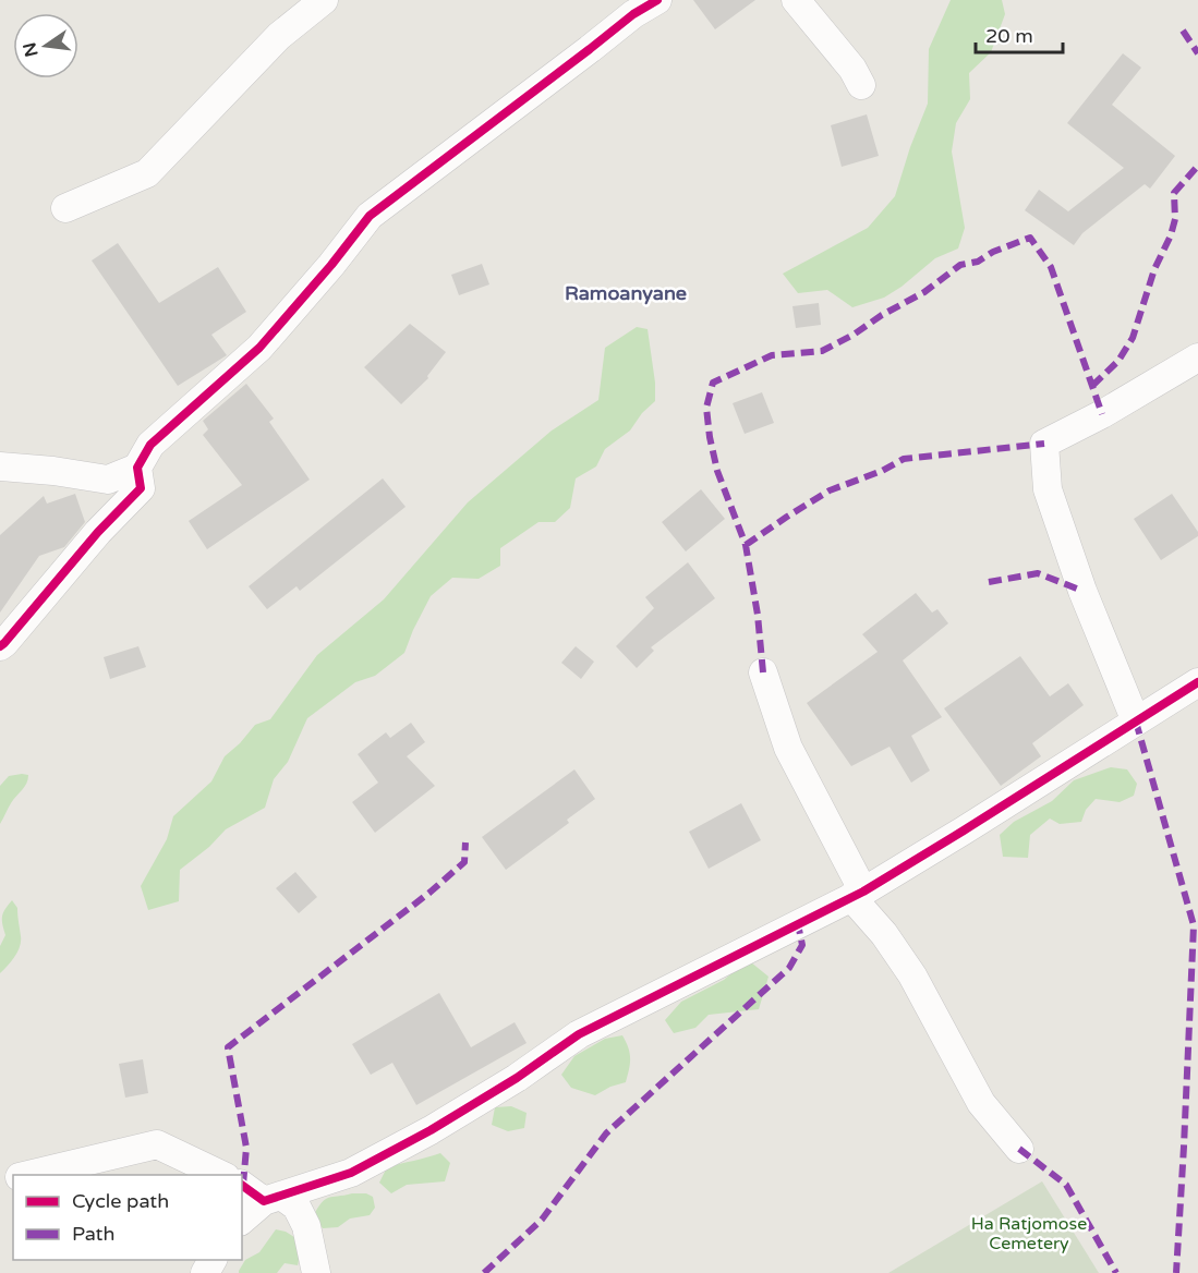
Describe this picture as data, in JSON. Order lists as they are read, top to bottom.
{
  "districts": ["Ramoanyane"],
  "parks": ["Ha Ratjomose Cemetery"],
  "legend": ["Cycle path", "Path"],
  "scale_bar": "20 m",
  "north": "left"
}
